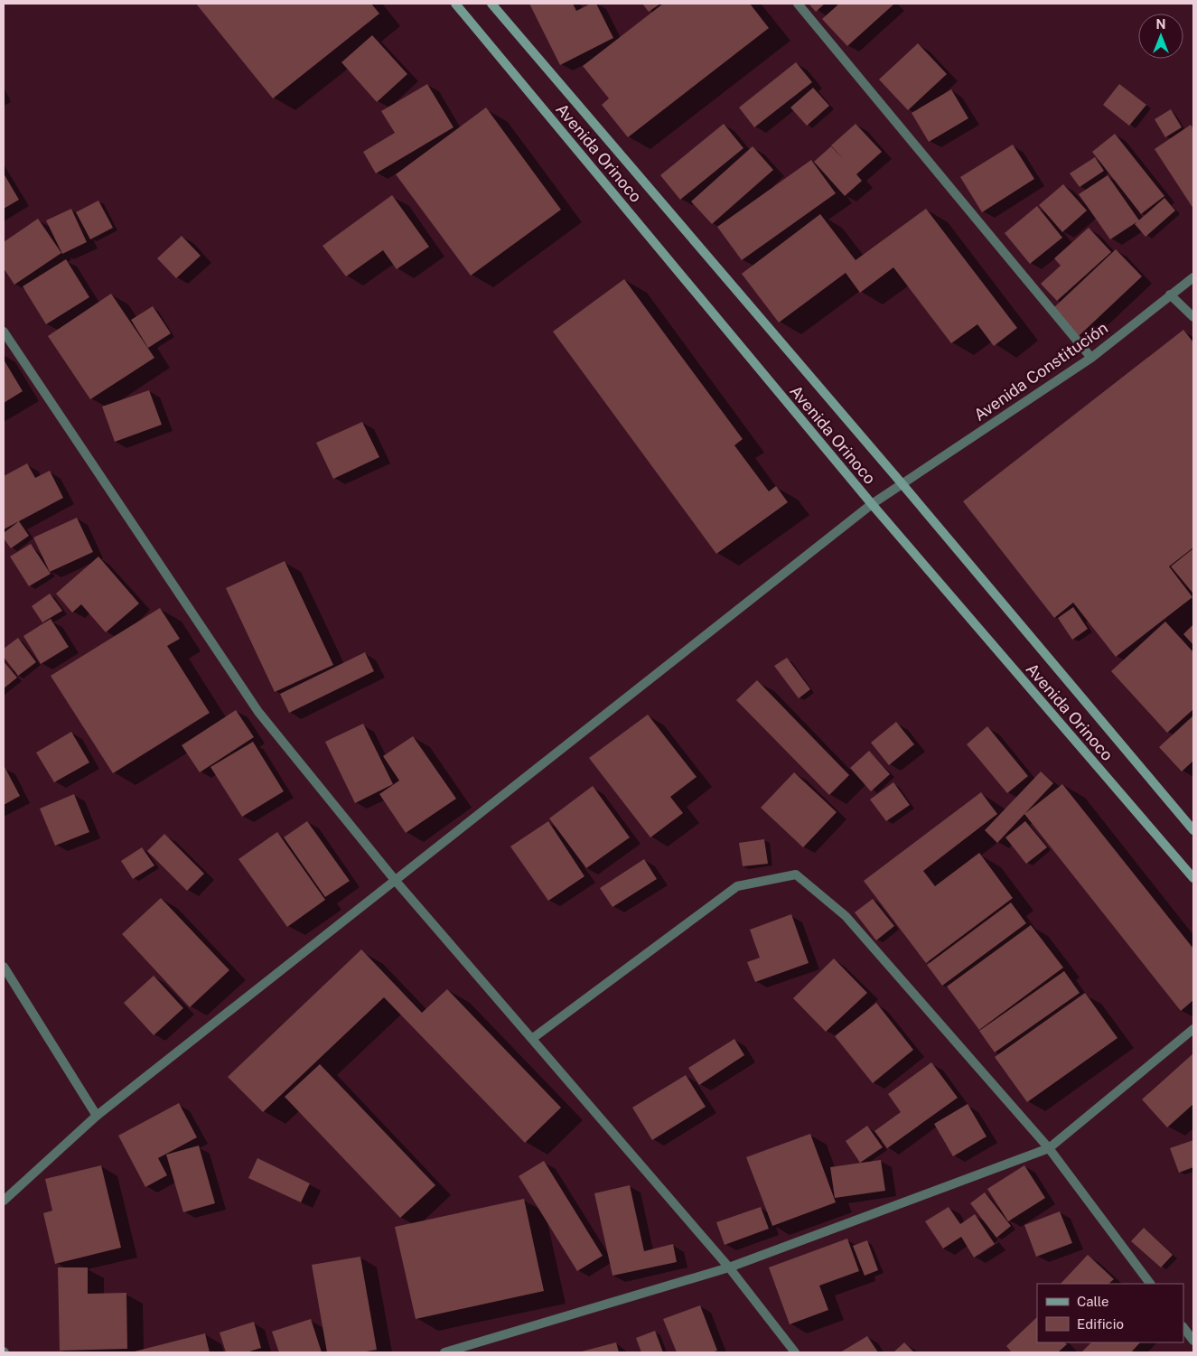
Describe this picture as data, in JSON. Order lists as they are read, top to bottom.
{
  "streets": {
    "main road": ["Avenida Orinoco"],
    "street": ["Avenida Constitución"]
  },
  "crossings": [
    ["Avenida Orinoco", "Avenida Constitución"]
  ],
  "legend": ["Calle", "Edificio"],
  "north": "top"
}
